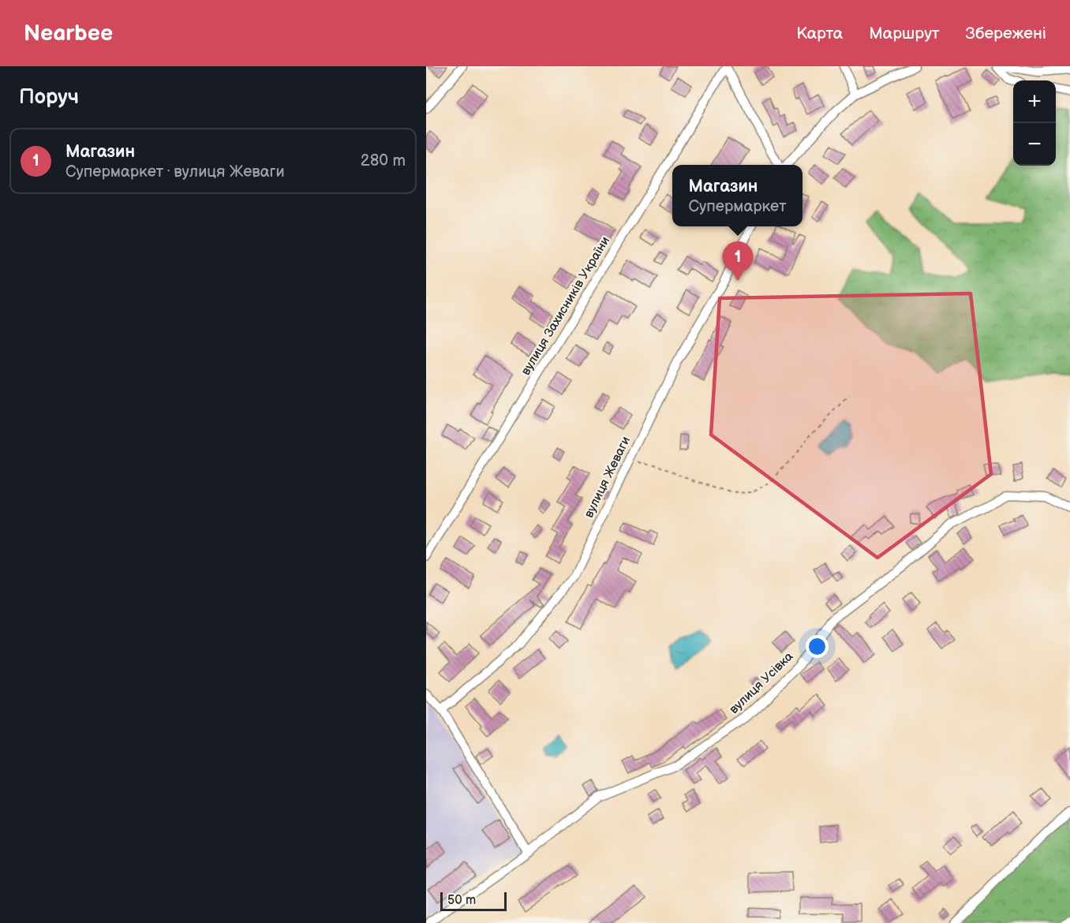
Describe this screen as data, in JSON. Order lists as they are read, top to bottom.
{
  "streets": {
    "street": ["вулиця Захисників України", "вулиця Жеваги", "вулиця Усівка"]
  },
  "scale_bar": "50 m",
  "page": {
    "header": "Nearbee",
    "nav": ["Карта", "Маршрут", "Збережені"],
    "heading": "Поруч",
    "map_buttons": ["+", "−"],
    "list": [
      {
        "mark": "1",
        "name": "Магазин",
        "note": "Супермаркет · вулиця Жеваги",
        "value": "280 m"
      }
    ],
    "popup": ["Магазин", "Супермаркет"],
    "pins": "1",
    "scale": "50 m"
  }
}
